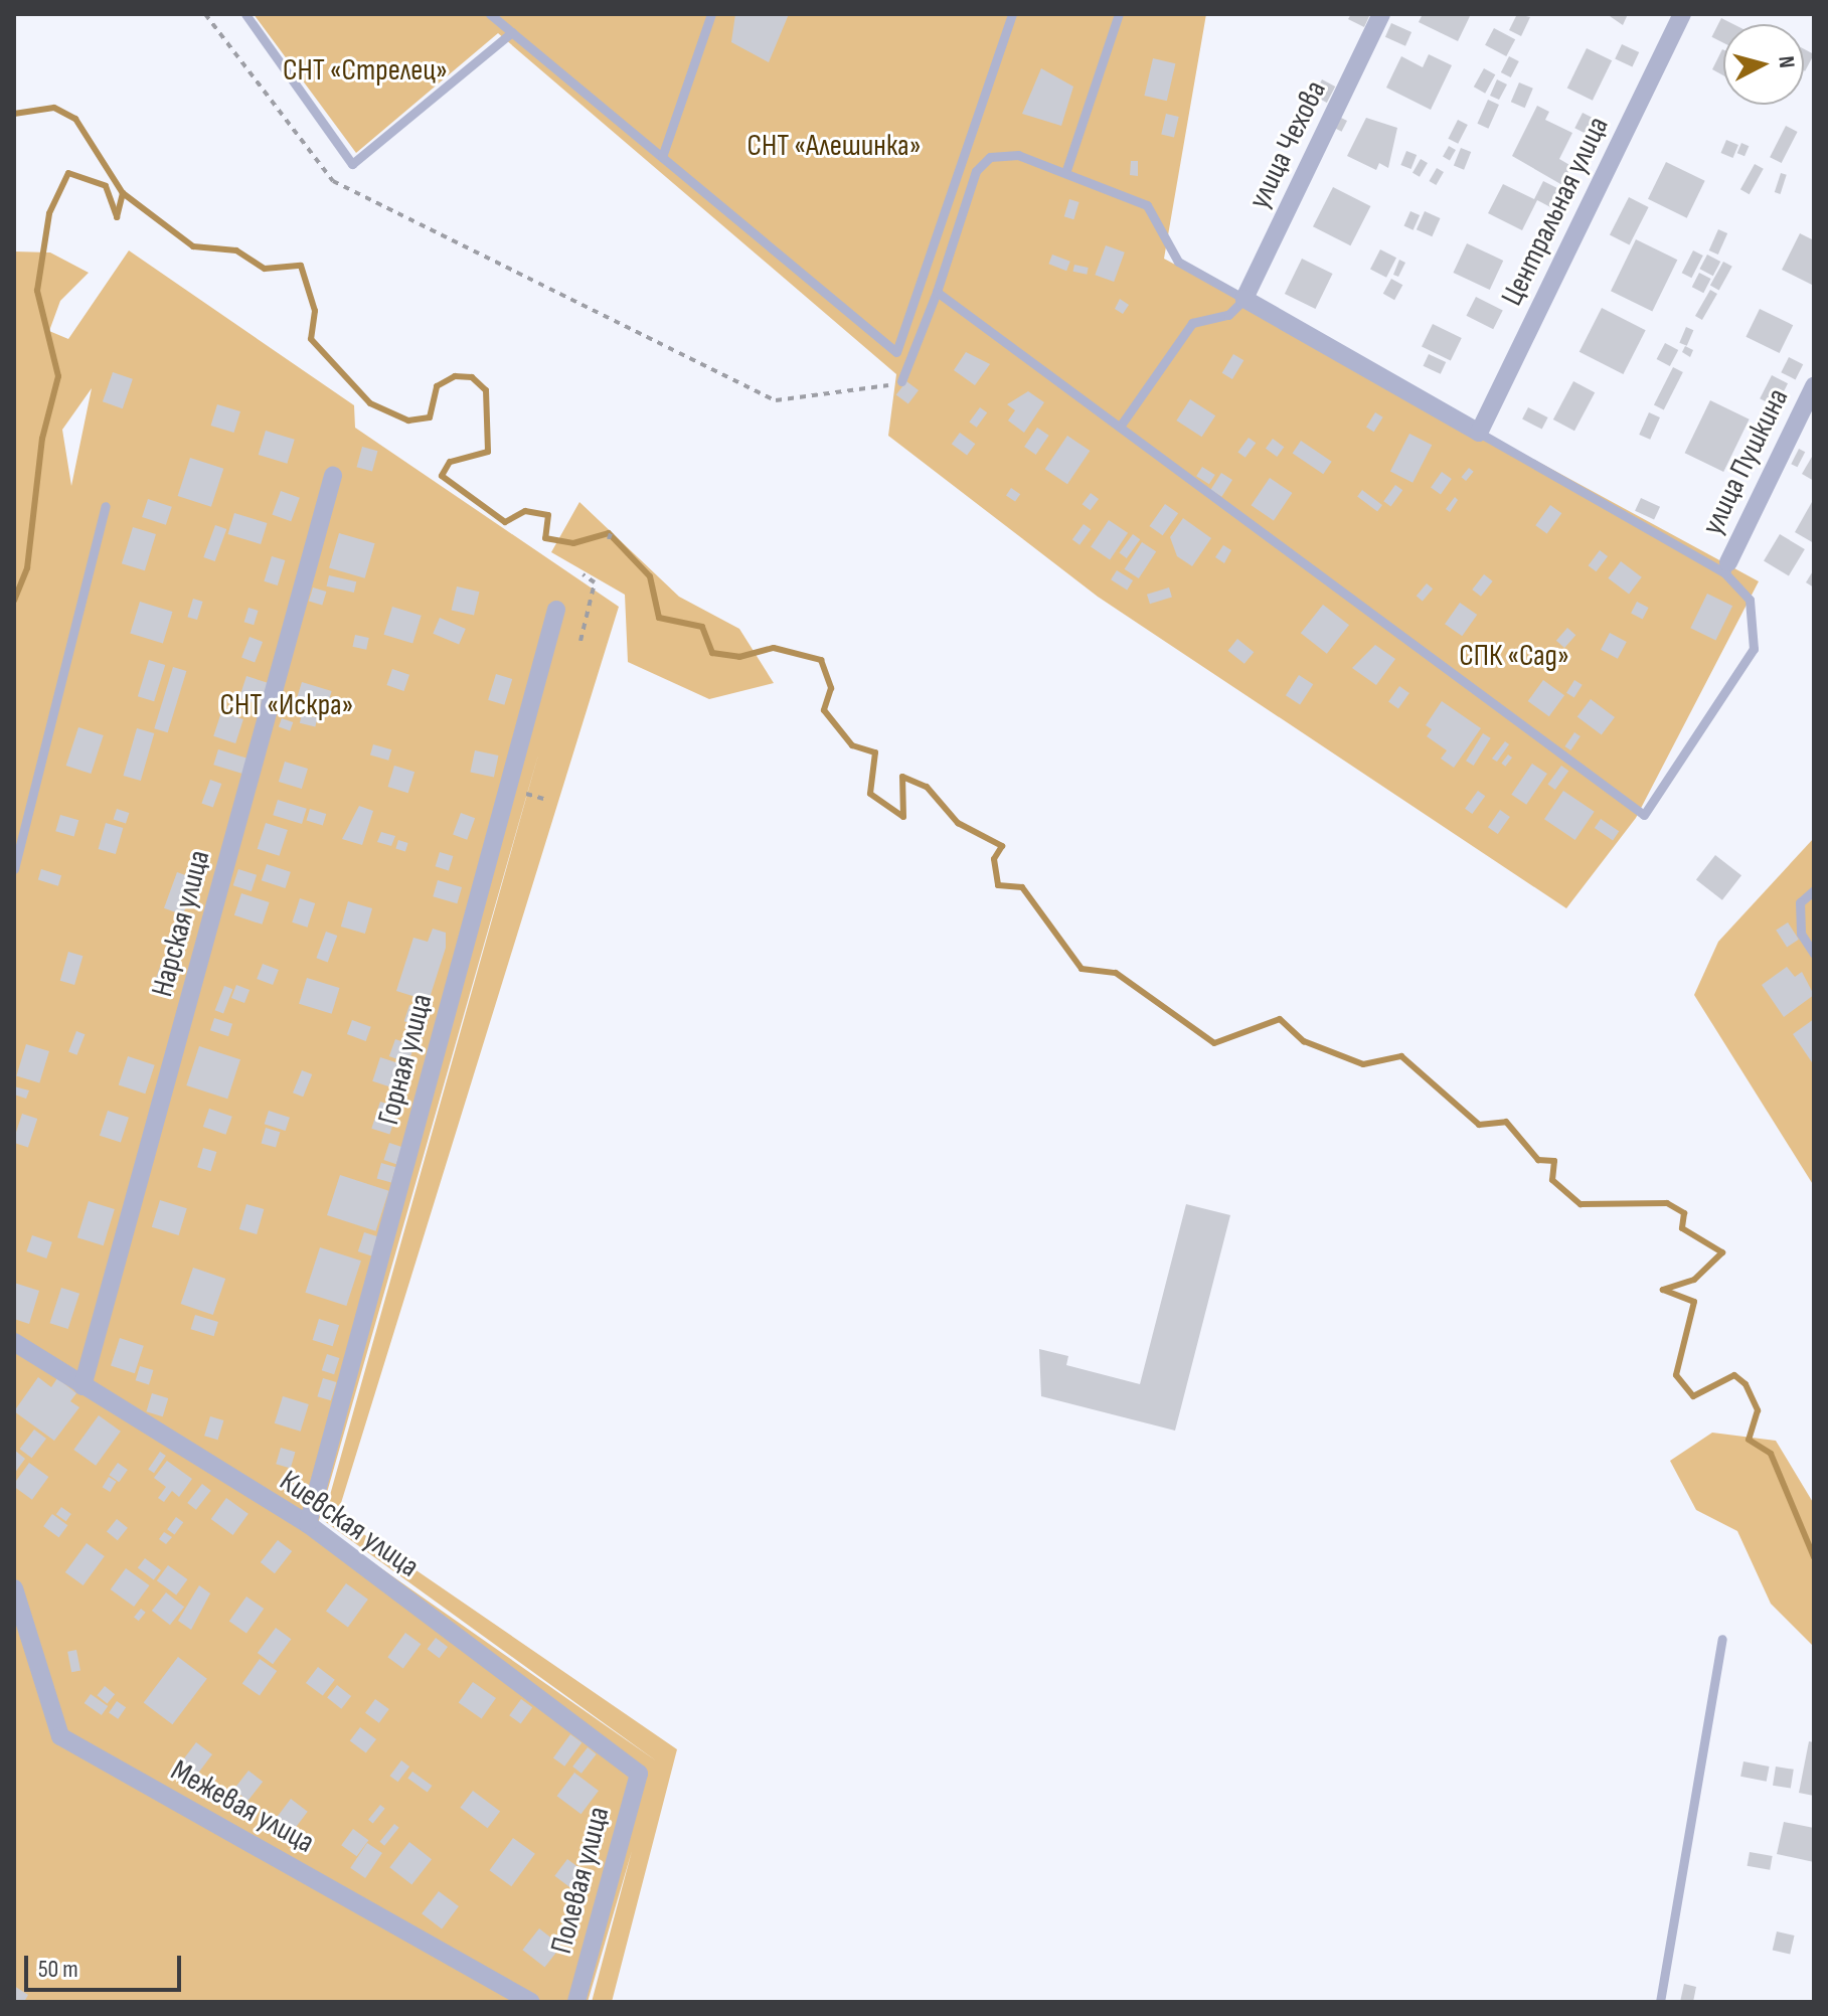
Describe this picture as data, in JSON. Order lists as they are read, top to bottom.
{
  "streets": {
    "street": [
      "улица Чехова",
      "Центральная улица",
      "улица Пушкина",
      "Нарская улица",
      "Горная улица",
      "Киевская улица",
      "Межевая улица",
      "Полевая улица"
    ]
  },
  "crossings": [
    ["Нарская улица", "Киевская улица"],
    ["Горная улица", "Киевская улица"],
    ["Киевская улица", "Полевая улица"]
  ],
  "parks": [
    "СНТ «Стрелец»",
    "СНТ «Алешинка»",
    "СПК «Сад»",
    "СНТ «Искра»"
  ],
  "scale_bar": "50 m",
  "north": "right"
}
